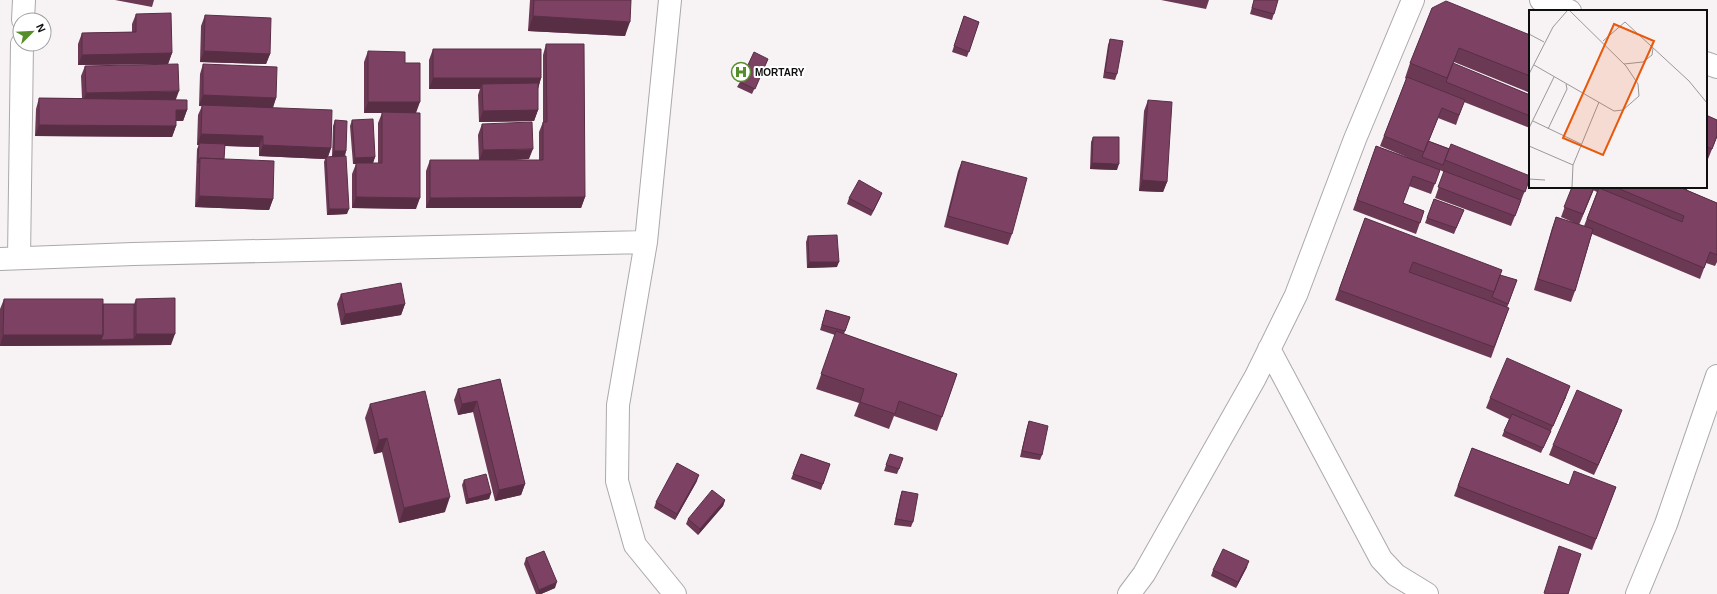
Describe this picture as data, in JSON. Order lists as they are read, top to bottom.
{
  "places": {
    "hospital": ["MORTARY"]
  },
  "north": "top right"
}
